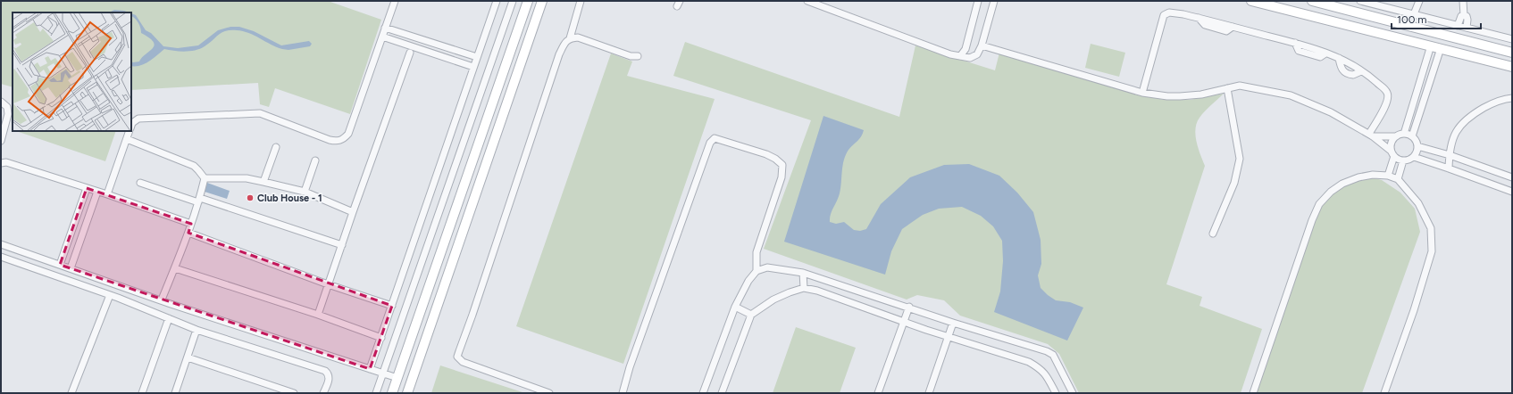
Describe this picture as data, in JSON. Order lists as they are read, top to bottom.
{
  "places": ["Club House - 1"],
  "scale_bar": "100 m"
}
